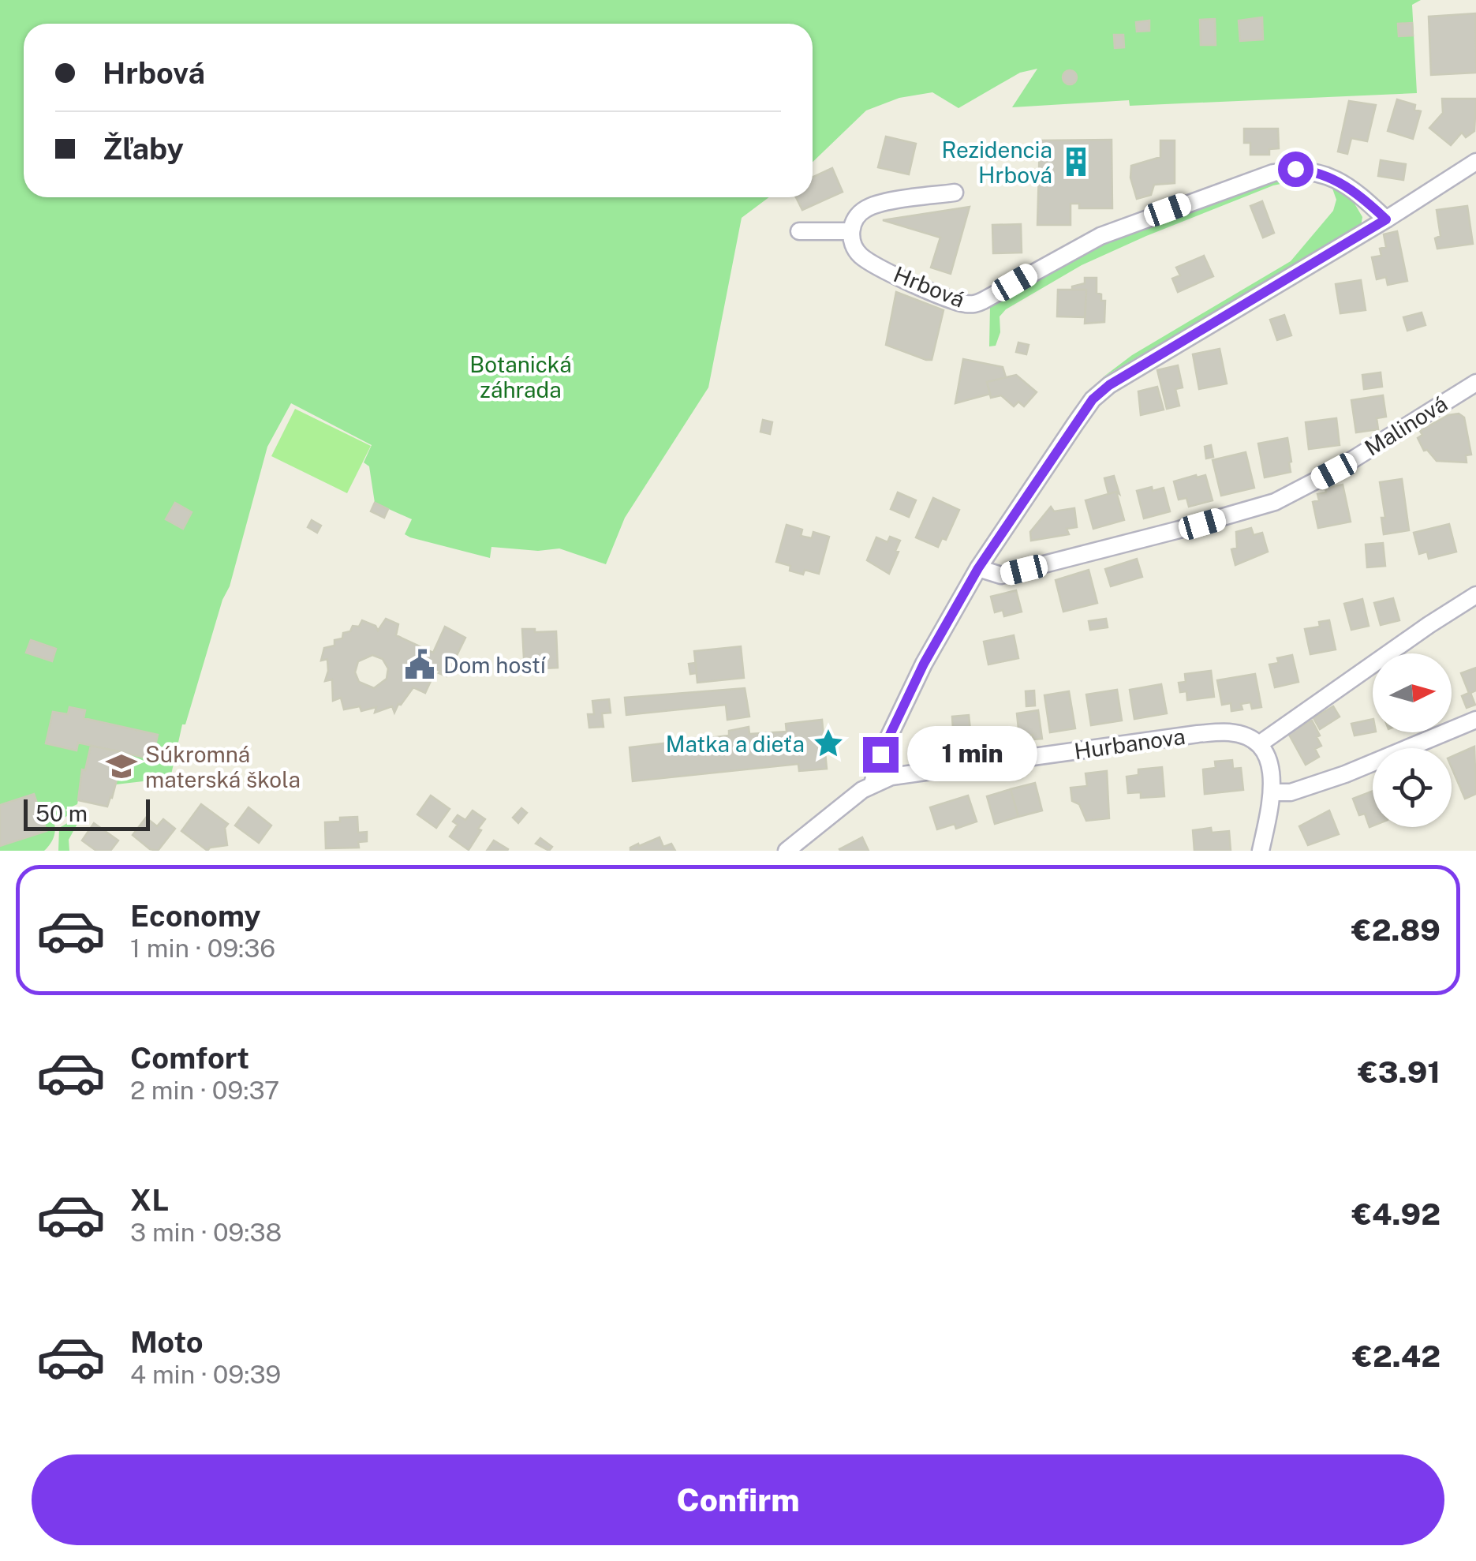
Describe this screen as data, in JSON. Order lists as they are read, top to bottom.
{
  "streets": {
    "street": ["Hrbová", "Malinová", "Hurbanova"]
  },
  "parks": ["Botanická záhrada"],
  "places": {
    "building": ["Rezidencia Hrbová"],
    "public building": ["Dom hostí"],
    "place": ["Matka a dieťa"],
    "school or university": ["Súkromná materská škola"]
  },
  "scale_bar": "50 m",
  "north": "right",
  "page": {
    "banner": ["Hrbová", "Žľaby"],
    "bubble": "1 min",
    "scale": "50 m",
    "list": [
      {
        "name": "Economy",
        "note": "1 min · 09:36",
        "value": "€2.89"
      },
      {
        "name": "Comfort",
        "note": "2 min · 09:37",
        "value": "€3.91"
      },
      {
        "name": "XL",
        "note": "3 min · 09:38",
        "value": "€4.92"
      },
      {
        "name": "Moto",
        "note": "4 min · 09:39",
        "value": "€2.42"
      }
    ],
    "buttons": "Confirm"
  }
}
